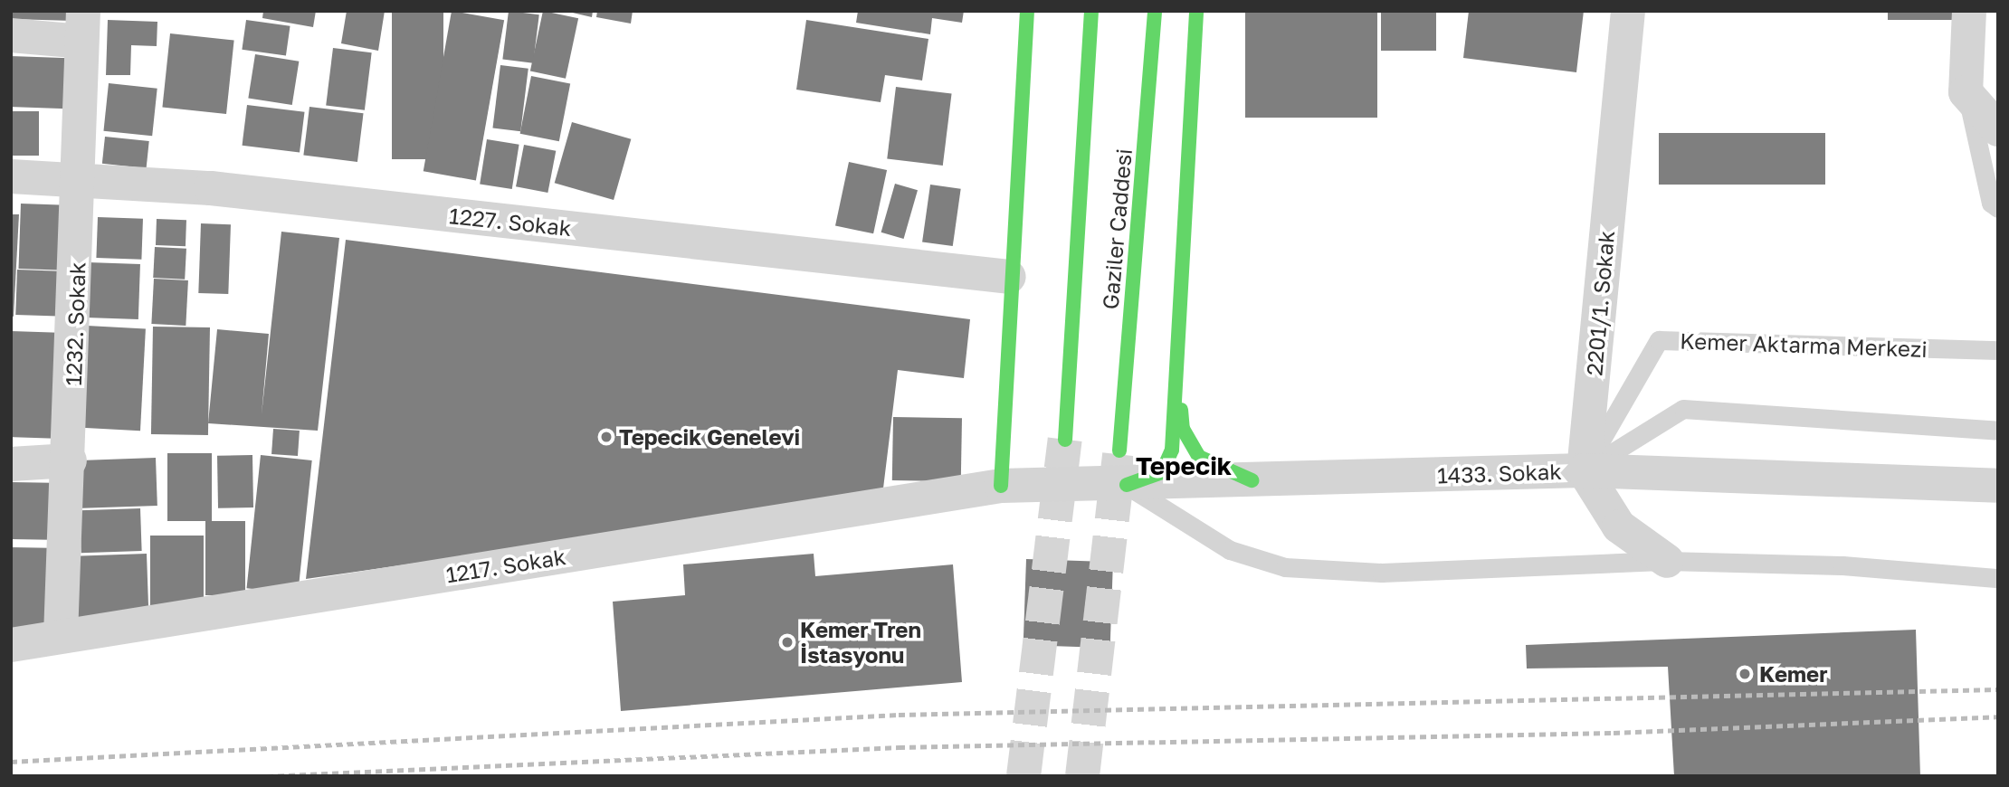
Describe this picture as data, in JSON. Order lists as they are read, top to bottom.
{
  "streets": {
    "street": [
      "1227. Sokak",
      "Gaziler Caddesi",
      "2201/1. Sokak",
      "1232. Sokak",
      "1433. Sokak",
      "1217. Sokak"
    ],
    "lane": ["Kemer Aktarma Merkezi"]
  },
  "crossings": [
    ["1227. Sokak", "1232. Sokak"],
    ["2201/1. Sokak", "Kemer Aktarma Merkezi"],
    ["2201/1. Sokak", "1433. Sokak"],
    ["1232. Sokak", "1217. Sokak"],
    ["Kemer Aktarma Merkezi", "1433. Sokak"],
    ["1433. Sokak", "1217. Sokak"]
  ],
  "districts": ["Tepecik"],
  "places": ["Tepecik Genelevi", "Kemer Tren İstasyonu", "Kemer"]
}
